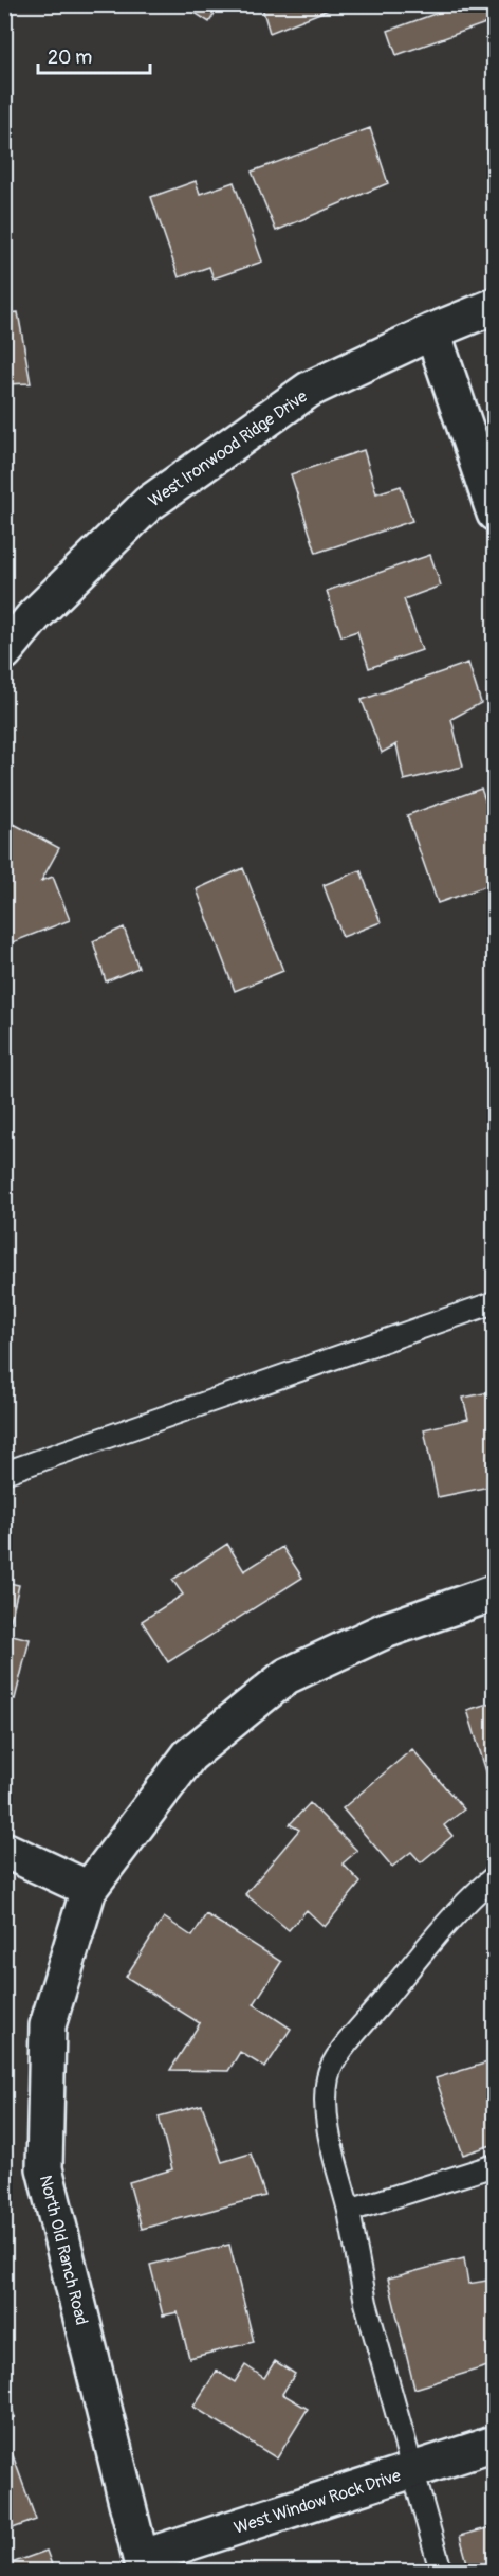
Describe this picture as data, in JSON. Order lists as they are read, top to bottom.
{
  "streets": {
    "street": ["West Ironwood Ridge Drive", "North Old Ranch Road", "West Window Rock Drive"]
  },
  "crossings": [
    ["North Old Ranch Road", "West Window Rock Drive"]
  ],
  "scale_bar": "20 m"
}
